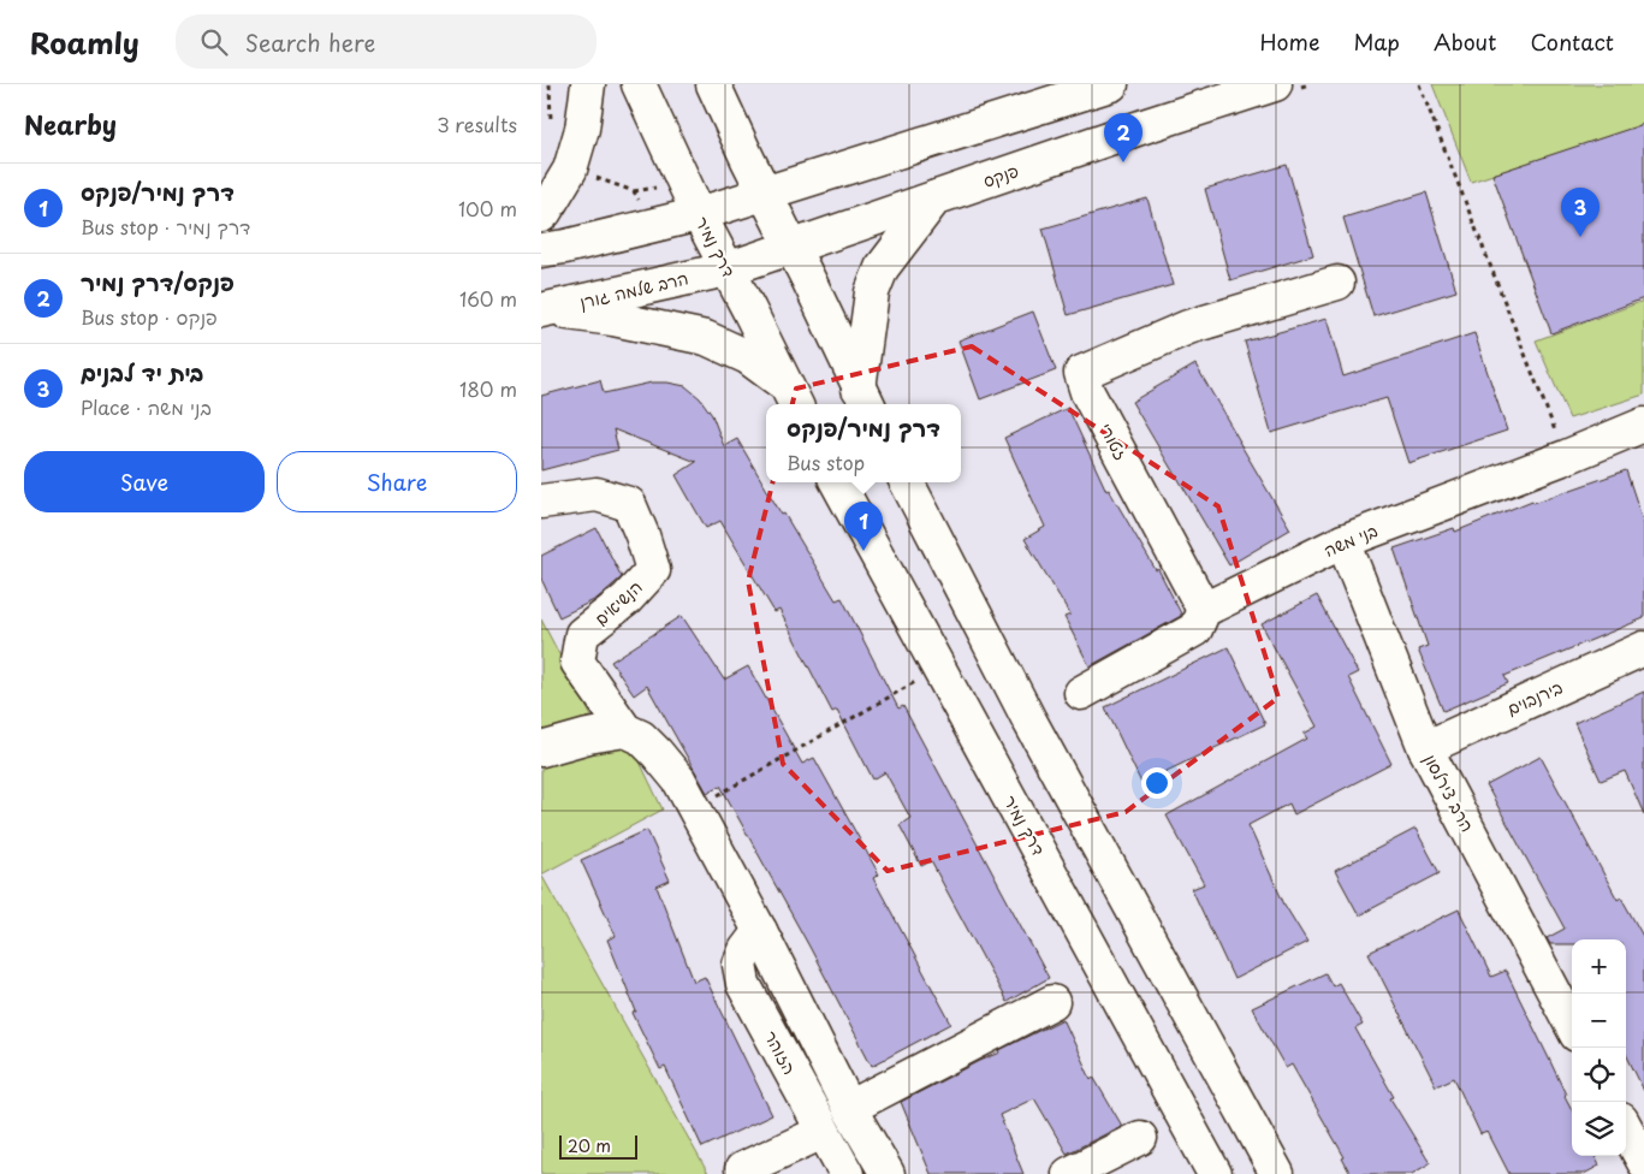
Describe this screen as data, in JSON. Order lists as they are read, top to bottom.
{
  "streets": {
    "main road": [
      "פנקס",
      "דרך נמיר",
      "הרב שלמה גורן",
      "זטורי",
      "בני משה",
      "הנשיאים",
      "בירנבוים",
      "הרב צירלסון",
      "הזוהר"
    ]
  },
  "crossings": [
    ["פנקס", "דרך נמיר"],
    ["פנקס", "הרב שלמה גורן"],
    ["דרך נמיר", "הרב שלמה גורן"],
    ["זטורי", "בני משה"],
    ["בני משה", "הרב צירלסון"],
    ["בירנבוים", "הרב צירלסון"]
  ],
  "scale_bar": "20 m",
  "page": {
    "header": "Roamly",
    "search": "Search here",
    "nav": [
      "Home",
      "Map",
      "About",
      "Contact"
    ],
    "heading": ["Nearby", "3 results"],
    "pins": ["2", "3", "1"],
    "list": [
      {
        "mark": "1",
        "name": "דרך נמיר/פנקס",
        "note": "Bus stop · דרך נמיר",
        "value": "100 m"
      },
      {
        "mark": "2",
        "name": "פנקס/דרך נמיר",
        "note": "Bus stop · פנקס",
        "value": "160 m"
      },
      {
        "mark": "3",
        "name": "בית יד לבנים",
        "note": "Place · בני משה",
        "value": "180 m"
      }
    ],
    "popup": ["דרך נמיר/פנקס", "Bus stop"],
    "buttons": ["Save", "Share"],
    "map_buttons": ["+", "−"],
    "scale": "20 m"
  }
}
